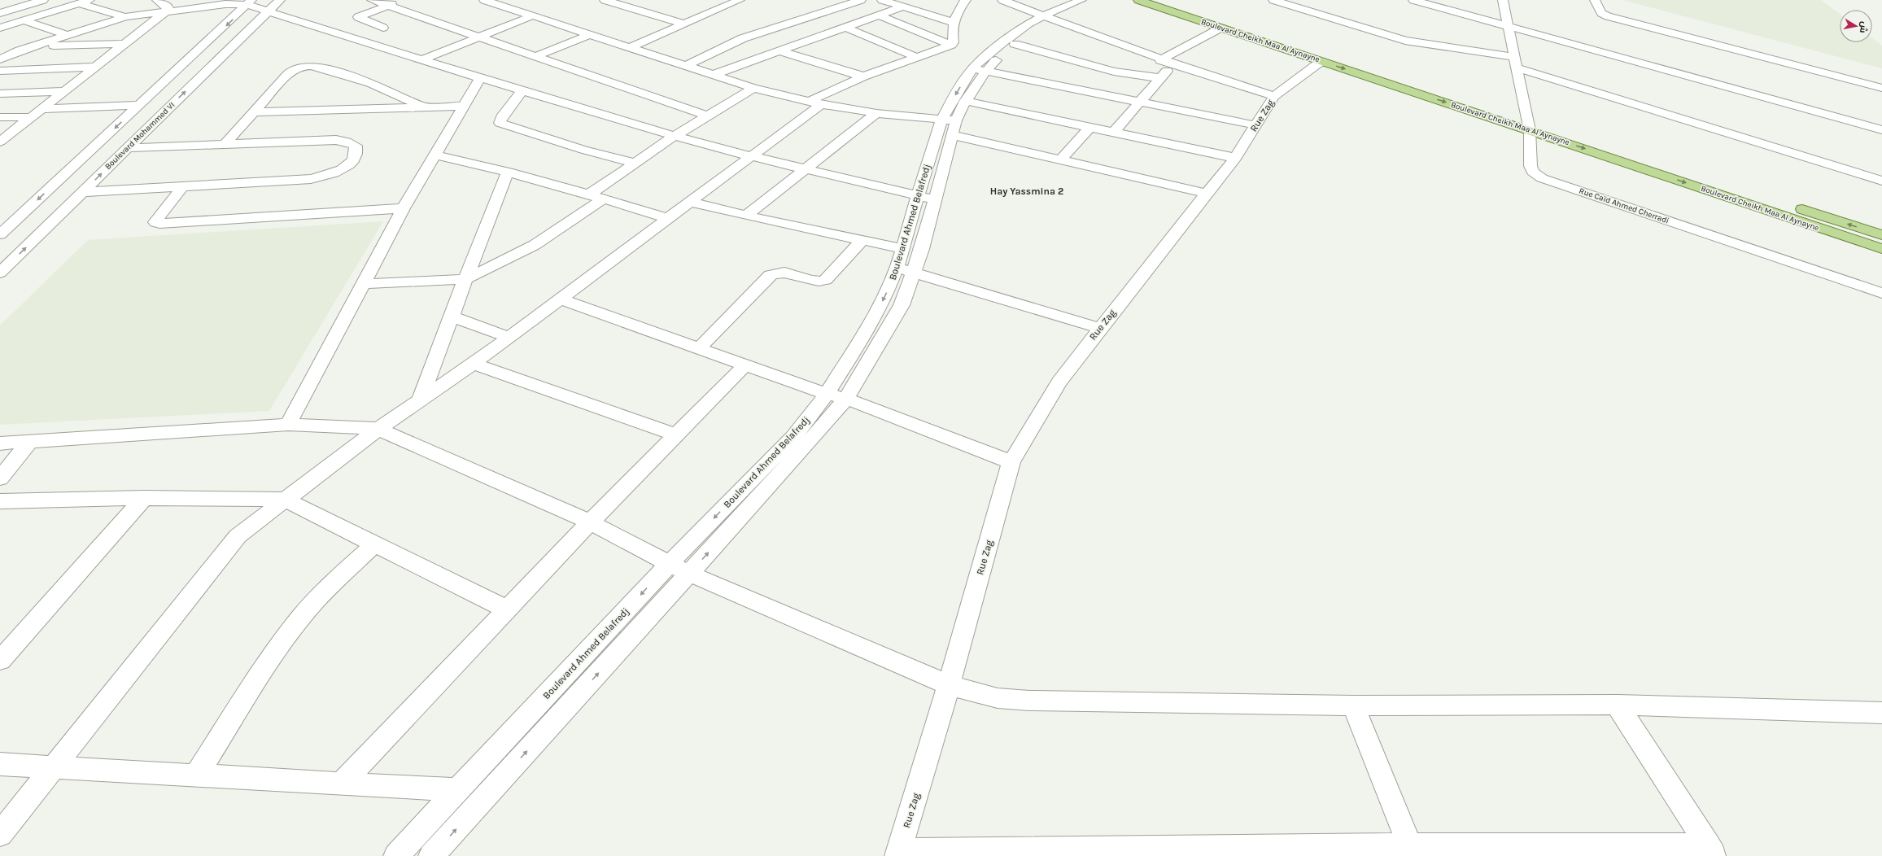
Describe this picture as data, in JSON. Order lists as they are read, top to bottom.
{
  "streets": {
    "main road": ["Boulevard Cheikh Maa Al Aynayne"],
    "street": [
      "Rue Zag",
      "Boulevard Mohammed VI",
      "Rue Caïd Ahmed Cherradi",
      "Boulevard Ahmed Belafredj"
    ]
  },
  "crossings": [
    ["Boulevard Cheikh Maa Al Aynayne", "Rue Caïd Ahmed Cherradi"],
    ["Rue Zag", "Boulevard Ahmed Belafredj"]
  ],
  "districts": ["Hay Yassmina 2"],
  "north": "right"
}
